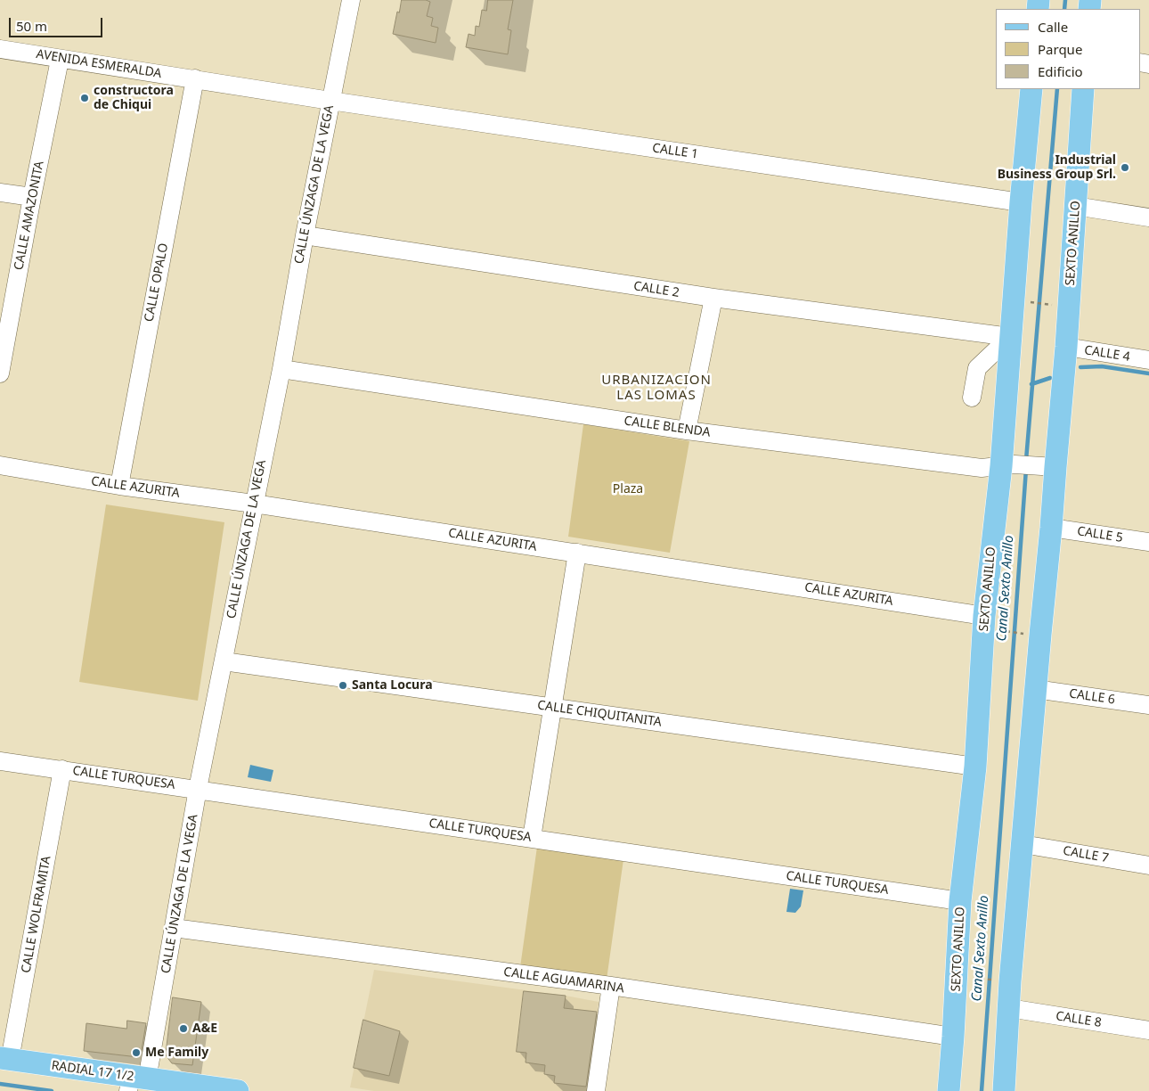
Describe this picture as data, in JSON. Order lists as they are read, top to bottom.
{
  "streets": {
    "main road": ["SEXTO ANILLO", "RADIAL 17 1/2"],
    "street": [
      "AVENIDA ESMERALDA",
      "CALLE 1",
      "CALLE ÚNZAGA DE LA VEGA",
      "CALLE AMAZONITA",
      "CALLE OPALO",
      "CALLE 2",
      "CALLE 4",
      "CALLE BLENDA",
      "CALLE AZURITA",
      "CALLE 5",
      "CALLE 6",
      "CALLE CHIQUITANITA",
      "CALLE TURQUESA",
      "CALLE 7",
      "CALLE WOLFRAMITA",
      "CALLE AGUAMARINA",
      "CALLE 8"
    ]
  },
  "crossings": [
    ["AVENIDA ESMERALDA", "CALLE 1"],
    ["AVENIDA ESMERALDA", "CALLE ÚNZAGA DE LA VEGA"],
    ["AVENIDA ESMERALDA", "CALLE AMAZONITA"],
    ["AVENIDA ESMERALDA", "CALLE OPALO"],
    ["CALLE 1", "CALLE ÚNZAGA DE LA VEGA"],
    ["CALLE 1", "SEXTO ANILLO"],
    ["CALLE ÚNZAGA DE LA VEGA", "CALLE 2"],
    ["CALLE ÚNZAGA DE LA VEGA", "CALLE BLENDA"],
    ["CALLE ÚNZAGA DE LA VEGA", "CALLE AZURITA"],
    ["CALLE ÚNZAGA DE LA VEGA", "CALLE CHIQUITANITA"],
    ["CALLE ÚNZAGA DE LA VEGA", "CALLE TURQUESA"],
    ["CALLE ÚNZAGA DE LA VEGA", "CALLE AGUAMARINA"],
    ["CALLE ÚNZAGA DE LA VEGA", "RADIAL 17 1/2"],
    ["SEXTO ANILLO", "CALLE 2"],
    ["SEXTO ANILLO", "CALLE 4"],
    ["SEXTO ANILLO", "CALLE BLENDA"],
    ["SEXTO ANILLO", "CALLE AZURITA"],
    ["SEXTO ANILLO", "CALLE 5"],
    ["SEXTO ANILLO", "CALLE 6"],
    ["SEXTO ANILLO", "CALLE CHIQUITANITA"],
    ["SEXTO ANILLO", "CALLE TURQUESA"],
    ["SEXTO ANILLO", "CALLE 7"],
    ["SEXTO ANILLO", "CALLE AGUAMARINA"],
    ["SEXTO ANILLO", "CALLE 8"],
    ["CALLE OPALO", "CALLE AZURITA"],
    ["CALLE TURQUESA", "CALLE WOLFRAMITA"],
    ["CALLE WOLFRAMITA", "RADIAL 17 1/2"]
  ],
  "districts": ["URBANIZACION LAS LOMAS"],
  "water": ["Canal Sexto Anillo"],
  "parks": ["Plaza"],
  "places": [
    "constructora de Chiqui",
    "Industrial Business Group Srl.",
    "Santa Locura",
    "A&E",
    "Me Family"
  ],
  "legend": ["Calle", "Parque", "Edificio"],
  "scale_bar": "50 m"
}
